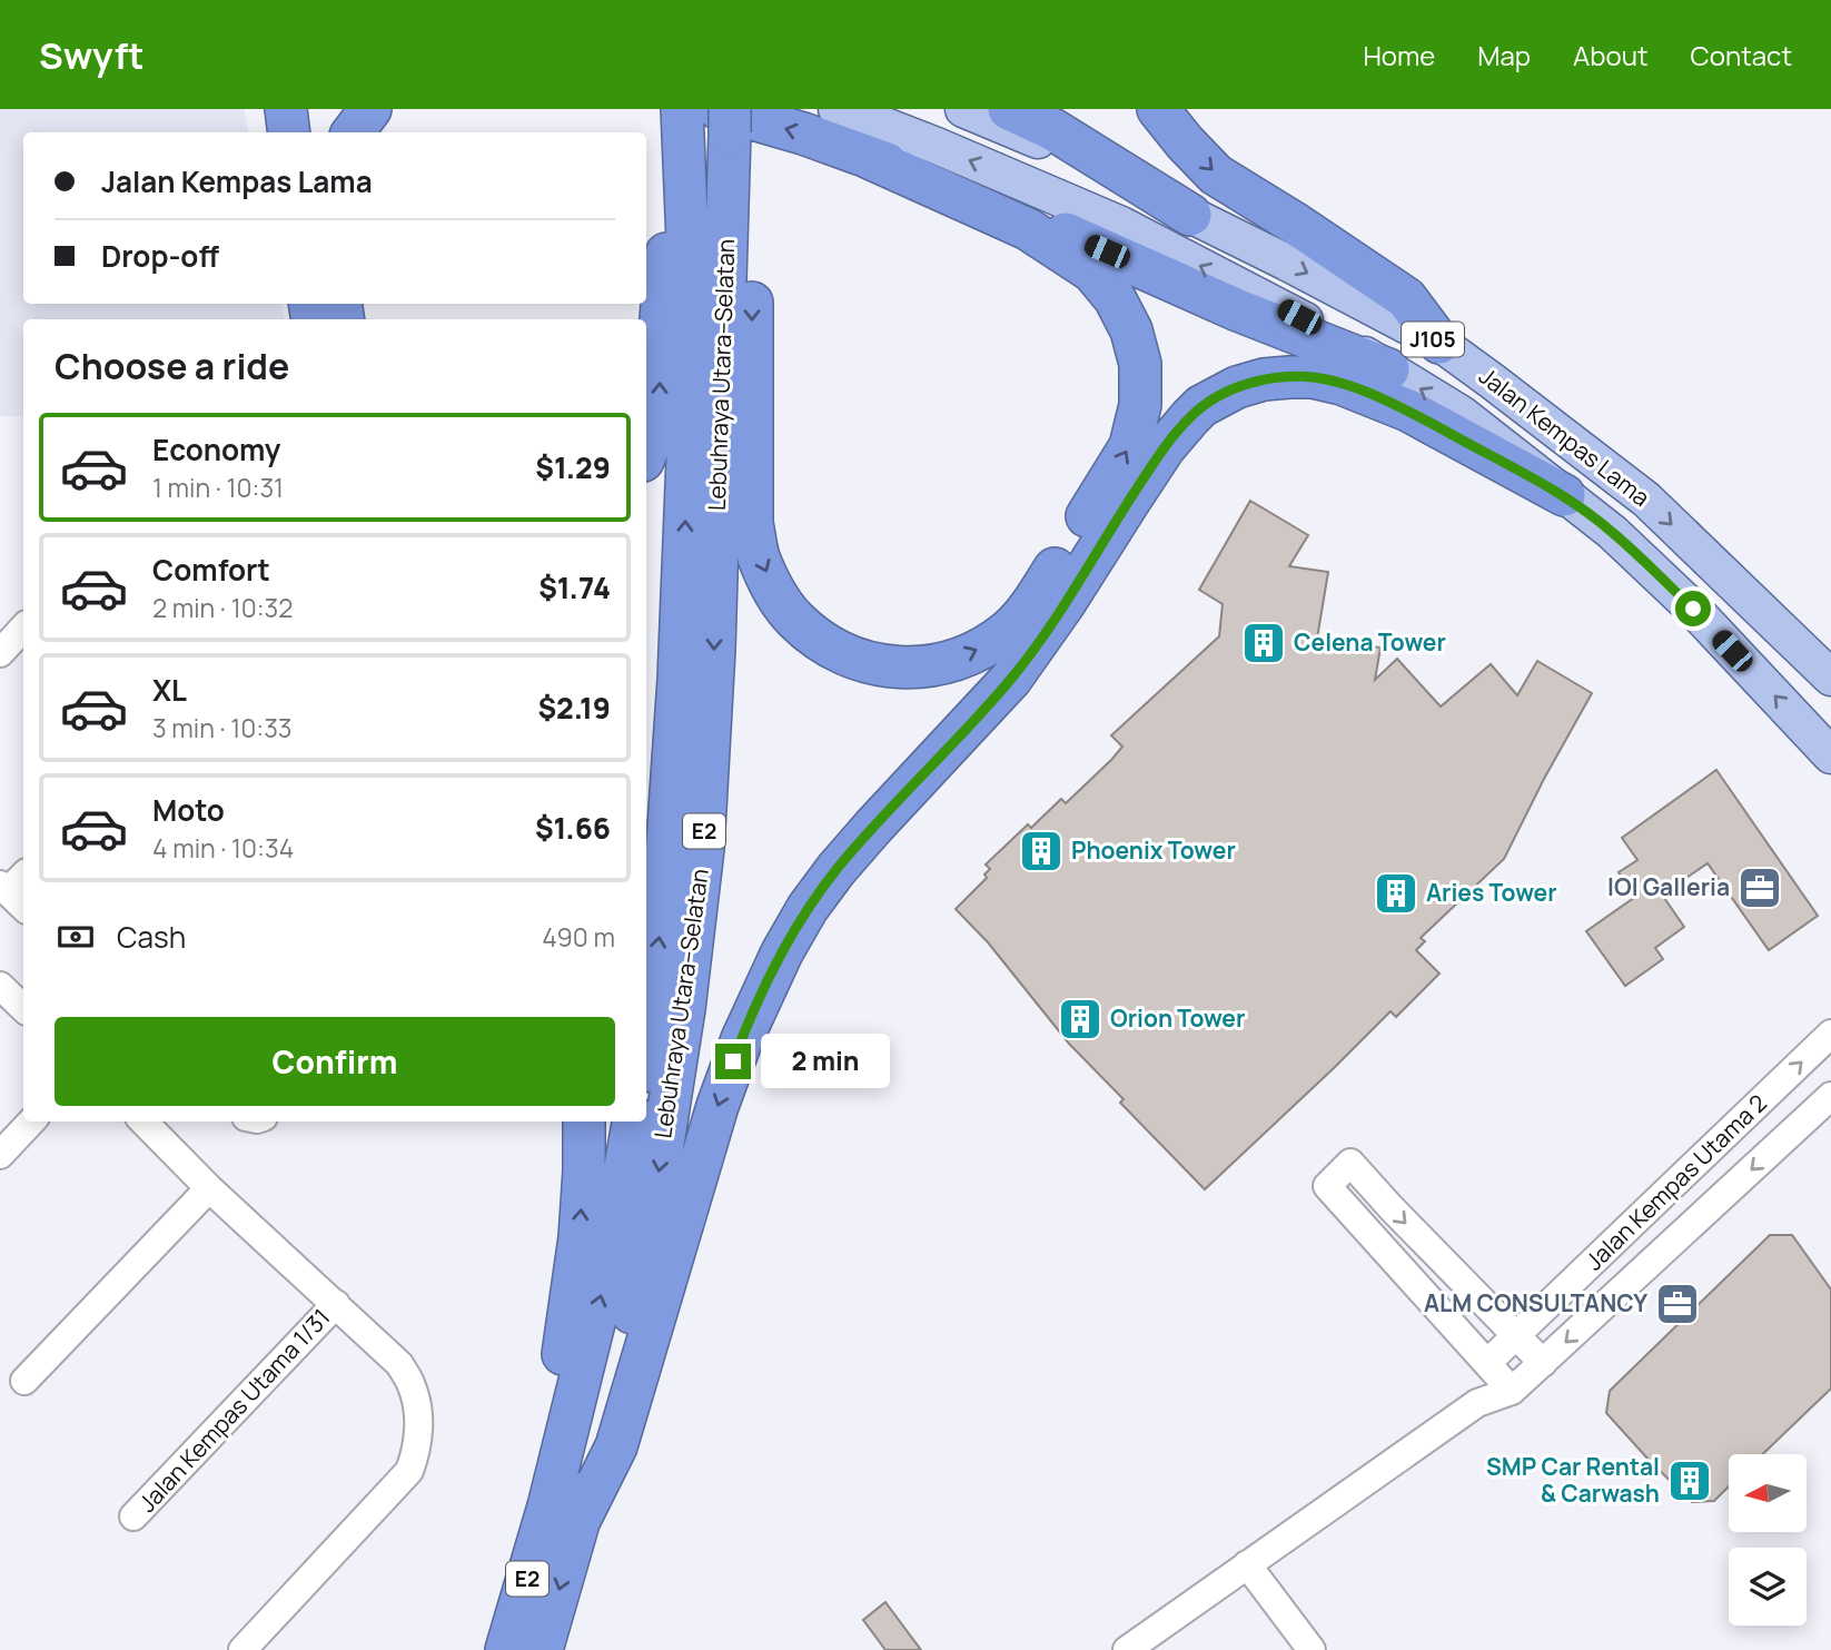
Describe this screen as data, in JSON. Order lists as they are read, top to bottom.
{
  "streets": {
    "highway": ["Lebuhraya Utara–Selatan", "E2"],
    "main road": ["J105", "Jalan Kempas Lama"],
    "street": ["Jalan Kempas Utama 2", "Jalan Kempas Utama 1/31"]
  },
  "places": {
    "building": [
      "Celena Tower",
      "Phoenix Tower",
      "Aries Tower",
      "Orion Tower",
      "SMP Car Rental & Carwash"
    ],
    "office": ["IOI Galleria", "ALM CONSULTANCY"]
  },
  "north": "left",
  "page": {
    "header": "Swyft",
    "nav": [
      "Home",
      "Map",
      "About",
      "Contact"
    ],
    "banner": ["Jalan Kempas Lama", "Drop-off"],
    "heading": "Choose a ride",
    "list": [
      {
        "name": "Economy",
        "note": "1 min · 10:31",
        "value": "$1.29"
      },
      {
        "name": "Comfort",
        "note": "2 min · 10:32",
        "value": "$1.74"
      },
      {
        "name": "XL",
        "note": "3 min · 10:33",
        "value": "$2.19"
      },
      {
        "name": "Moto",
        "note": "4 min · 10:34",
        "value": "$1.66"
      }
    ],
    "pay": ["Cash", "490 m"],
    "buttons": "Confirm",
    "bubble": "2 min"
  }
}
